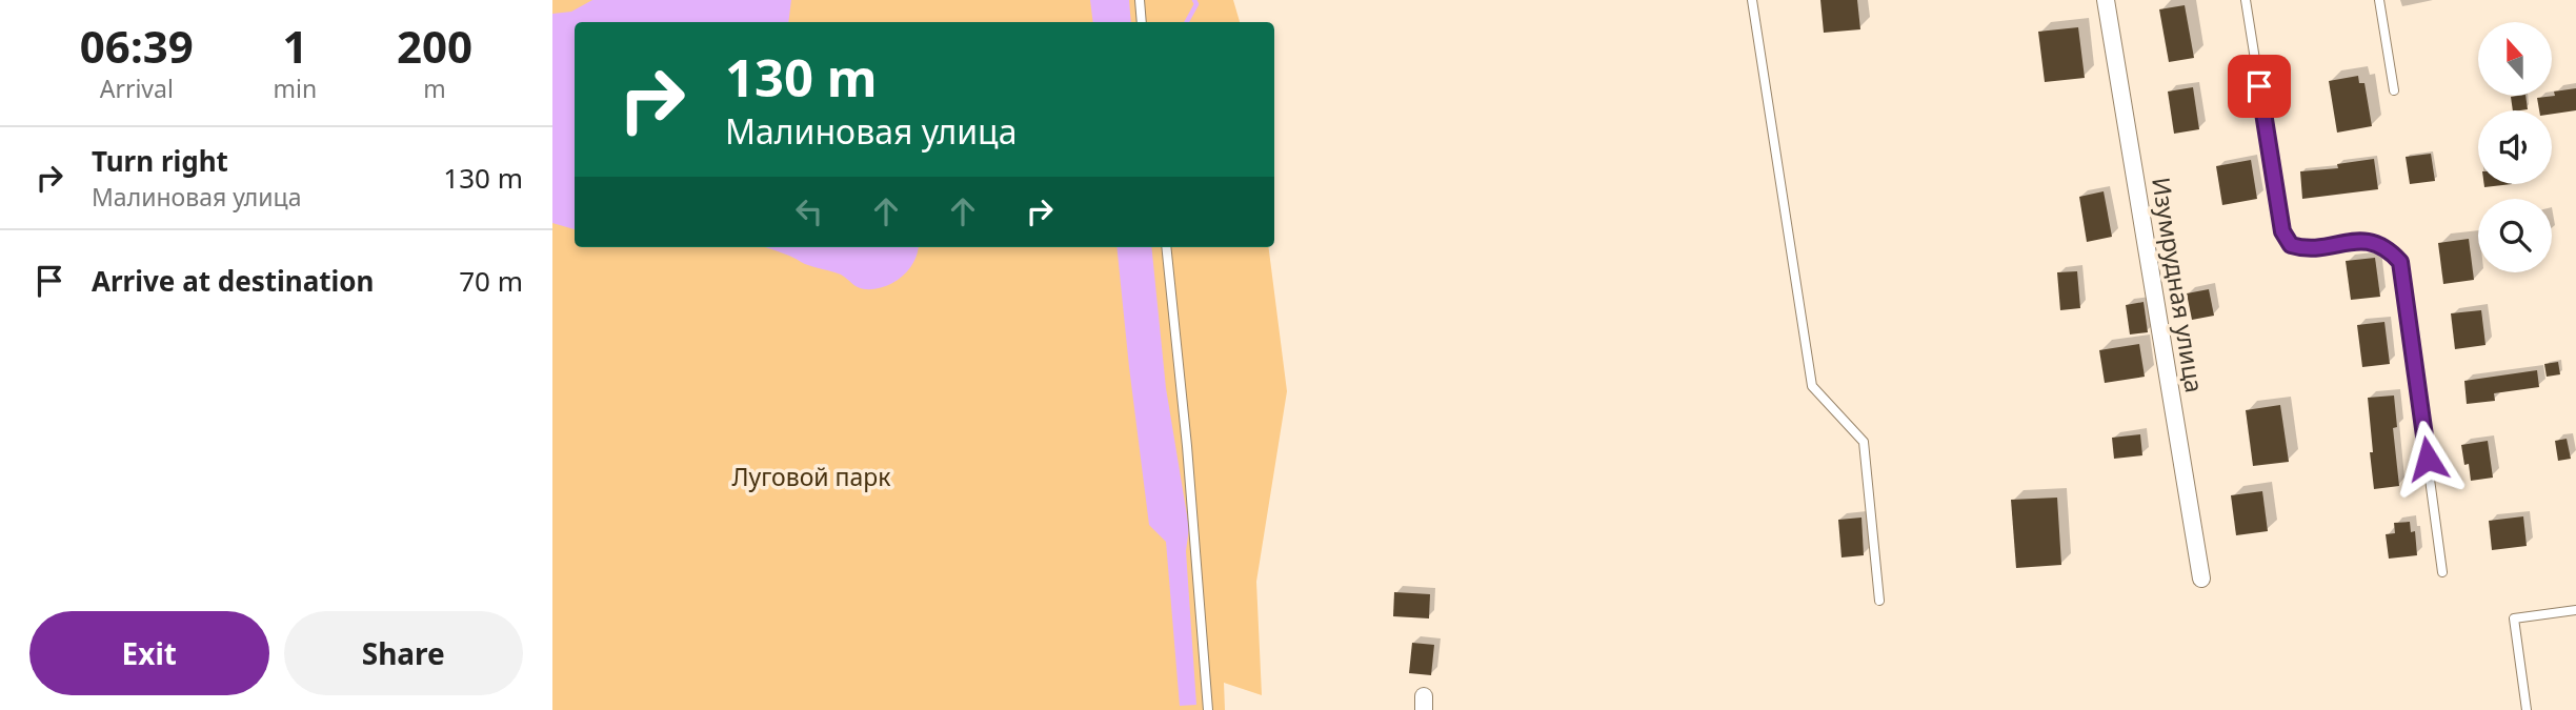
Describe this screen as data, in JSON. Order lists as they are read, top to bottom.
{
  "streets": {
    "street": ["Изумрудная улица"]
  },
  "parks": ["Луговой парк"],
  "north": "top",
  "page": {
    "eta": [
      "06:39",
      "Arrival",
      "1",
      "min",
      "200",
      "m"
    ],
    "turn": ["130 m", "Малиновая улица"],
    "list": [
      {
        "name": "Turn right",
        "note": "Малиновая улица",
        "value": "130 m"
      },
      {
        "name": "Arrive at destination",
        "value": "70 m"
      }
    ],
    "buttons": ["Exit", "Share"]
  }
}
